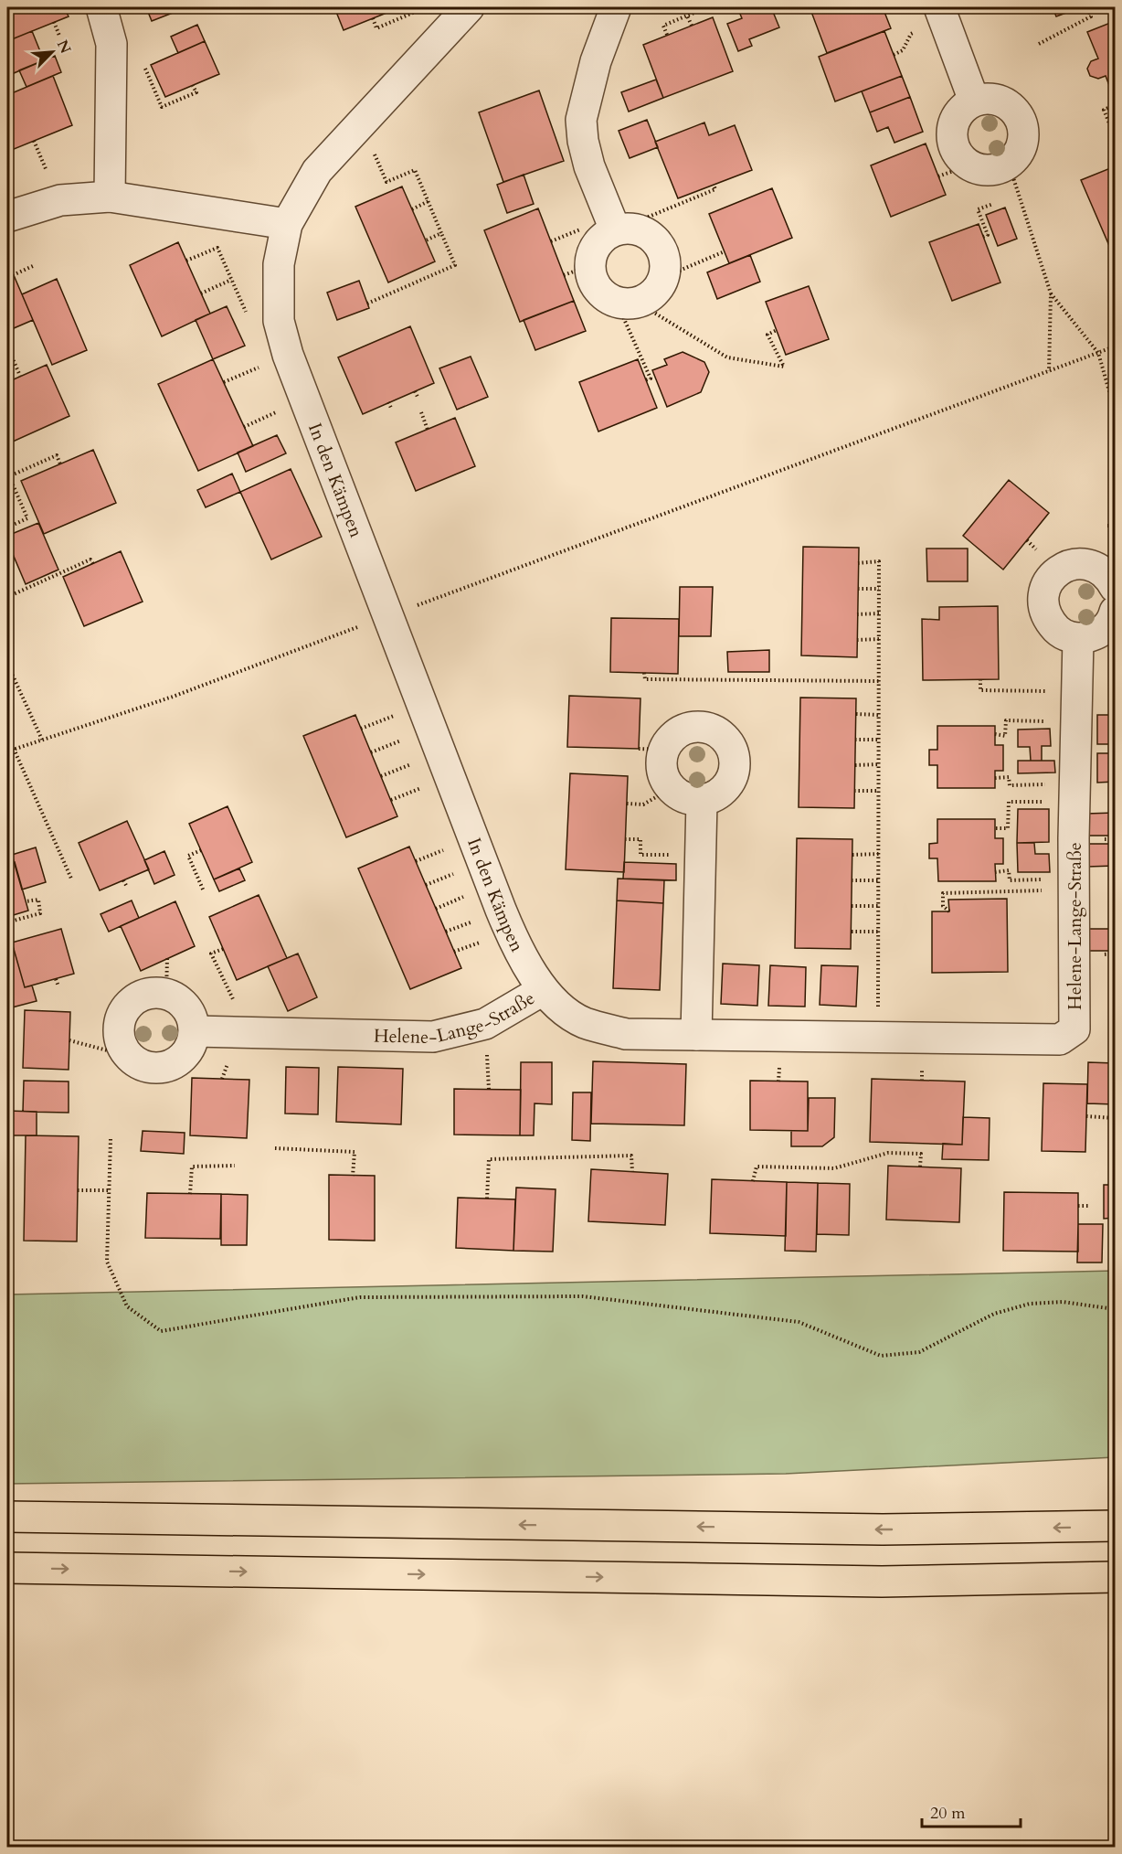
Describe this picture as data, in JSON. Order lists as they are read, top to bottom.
{
  "streets": {
    "street": ["In den Kämpen", "Helene-Lange-Straße"]
  },
  "crossings": [
    ["In den Kämpen", "Helene-Lange-Straße"]
  ],
  "scale_bar": "20 m",
  "north": "top right"
}
